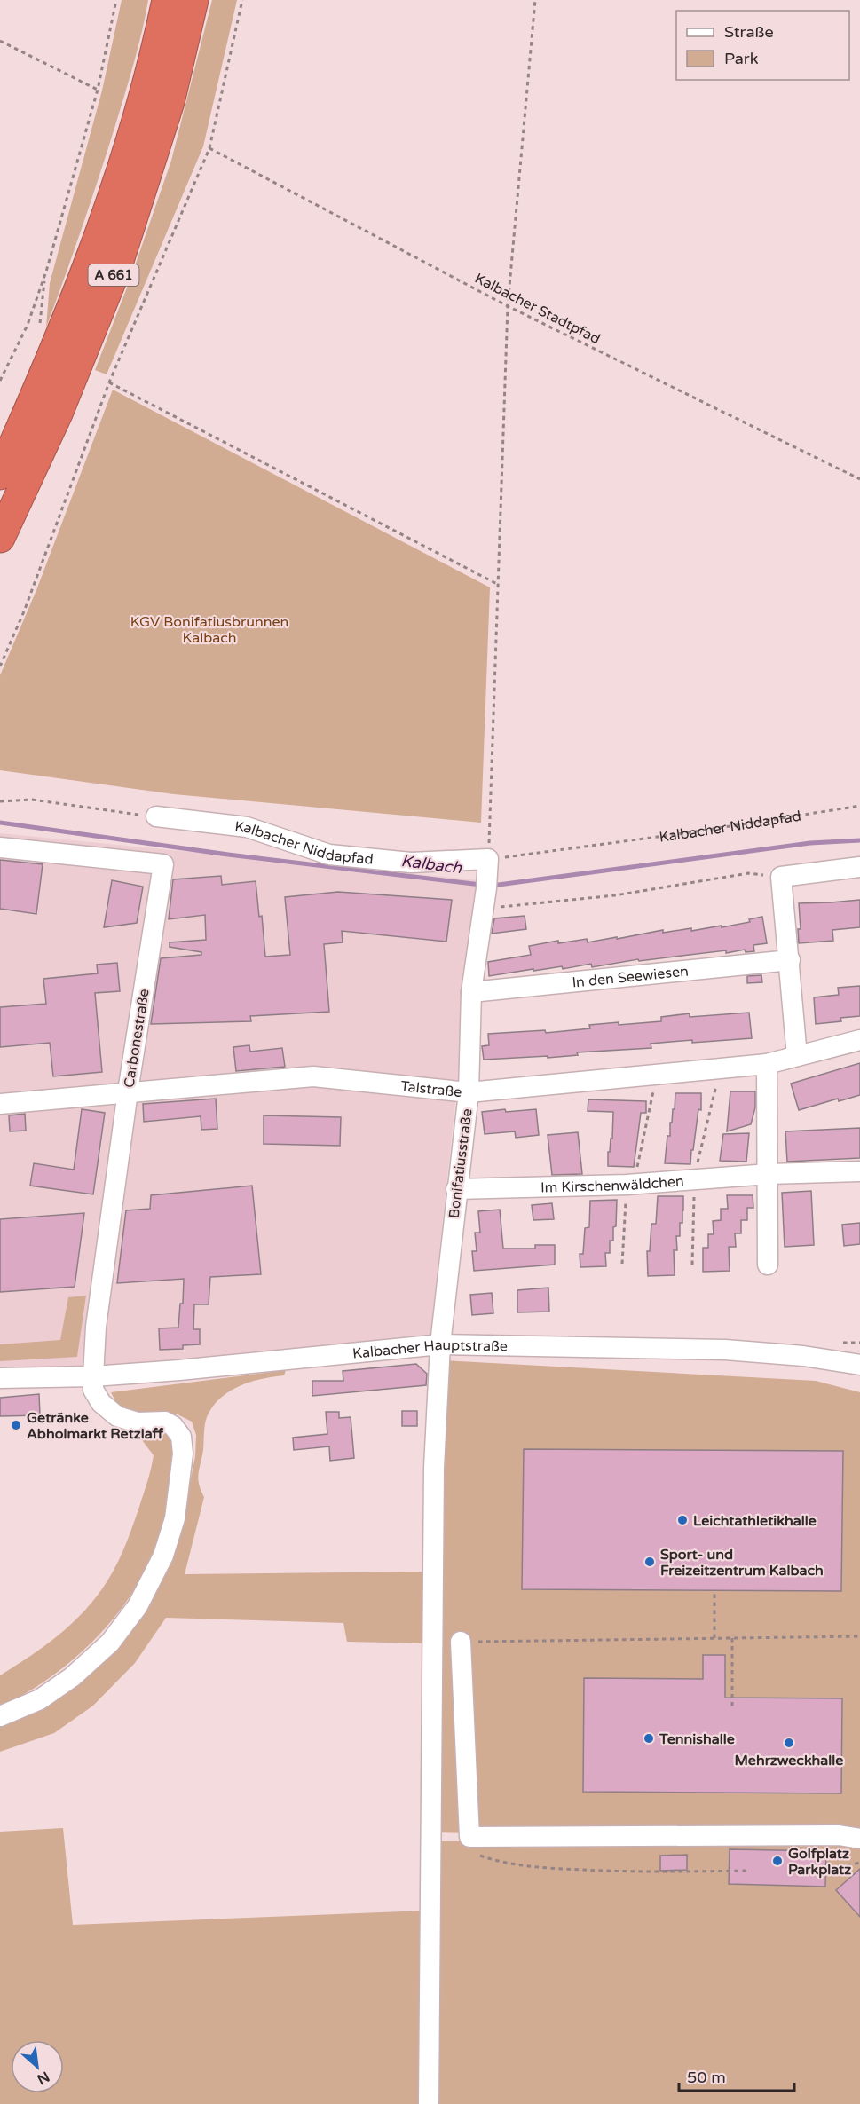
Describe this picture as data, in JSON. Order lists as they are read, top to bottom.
{
  "streets": {
    "highway": ["A 661"],
    "street": [
      "Kalbacher Niddapfad",
      "In den Seewiesen",
      "Carbonestraße",
      "Talstraße",
      "Bonifatiusstraße",
      "Im Kirschenwäldchen",
      "Kalbacher Hauptstraße"
    ],
    "path": ["Kalbacher Stadtpfad"]
  },
  "crossings": [
    ["Kalbacher Niddapfad", "Bonifatiusstraße"],
    ["In den Seewiesen", "Bonifatiusstraße"],
    ["Carbonestraße", "Talstraße"],
    ["Carbonestraße", "Kalbacher Hauptstraße"],
    ["Talstraße", "Bonifatiusstraße"],
    ["Bonifatiusstraße", "Im Kirschenwäldchen"],
    ["Bonifatiusstraße", "Kalbacher Hauptstraße"]
  ],
  "water": ["Kalbach"],
  "parks": ["KGV Bonifatiusbrunnen Kalbach"],
  "places": [
    "Getränke Abholmarkt Retzlaff",
    "Leichtathletikhalle",
    "Sport- und Freizeitzentrum Kalbach",
    "Tennishalle",
    "Mehrzweckhalle",
    "Golfplatz Parkplatz"
  ],
  "legend": ["Straße", "Park"],
  "scale_bar": "50 m",
  "north": "bottom right"
}
